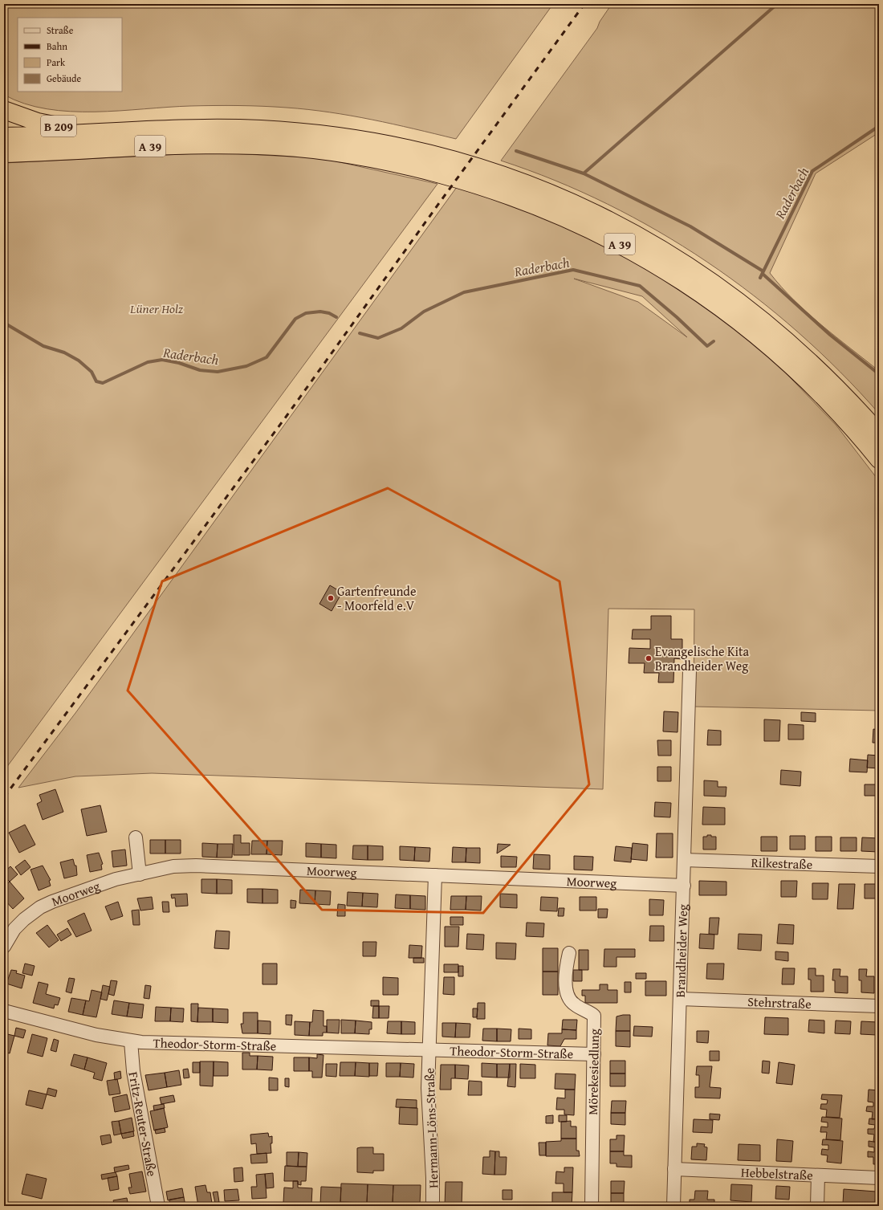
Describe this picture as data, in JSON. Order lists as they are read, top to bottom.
{
  "streets": {
    "highway": ["B 209", "A 39"],
    "street": [
      "Rilkestraße",
      "Moorweg",
      "Brandheider Weg",
      "Stehrstraße",
      "Theodor-Storm-Straße",
      "Mörekesiedlung",
      "Fritz-Reuter-Straße",
      "Hermann-Löns-Straße",
      "Hebbelstraße"
    ]
  },
  "crossings": [
    ["B 209", "A 39"],
    ["Rilkestraße", "Brandheider Weg"],
    ["Moorweg", "Brandheider Weg"],
    ["Brandheider Weg", "Stehrstraße"],
    ["Brandheider Weg", "Hebbelstraße"],
    ["Theodor-Storm-Straße", "Mörekesiedlung"],
    ["Theodor-Storm-Straße", "Fritz-Reuter-Straße"],
    ["Theodor-Storm-Straße", "Hermann-Löns-Straße"]
  ],
  "water": ["Raderbach"],
  "parks": ["Lüner Holz"],
  "places": ["Gartenfreunde - Moorfeld e.V", "Evangelische Kita Brandheider Weg"],
  "legend": [
    "Straße",
    "Bahn",
    "Park",
    "Gebäude"
  ]
}
